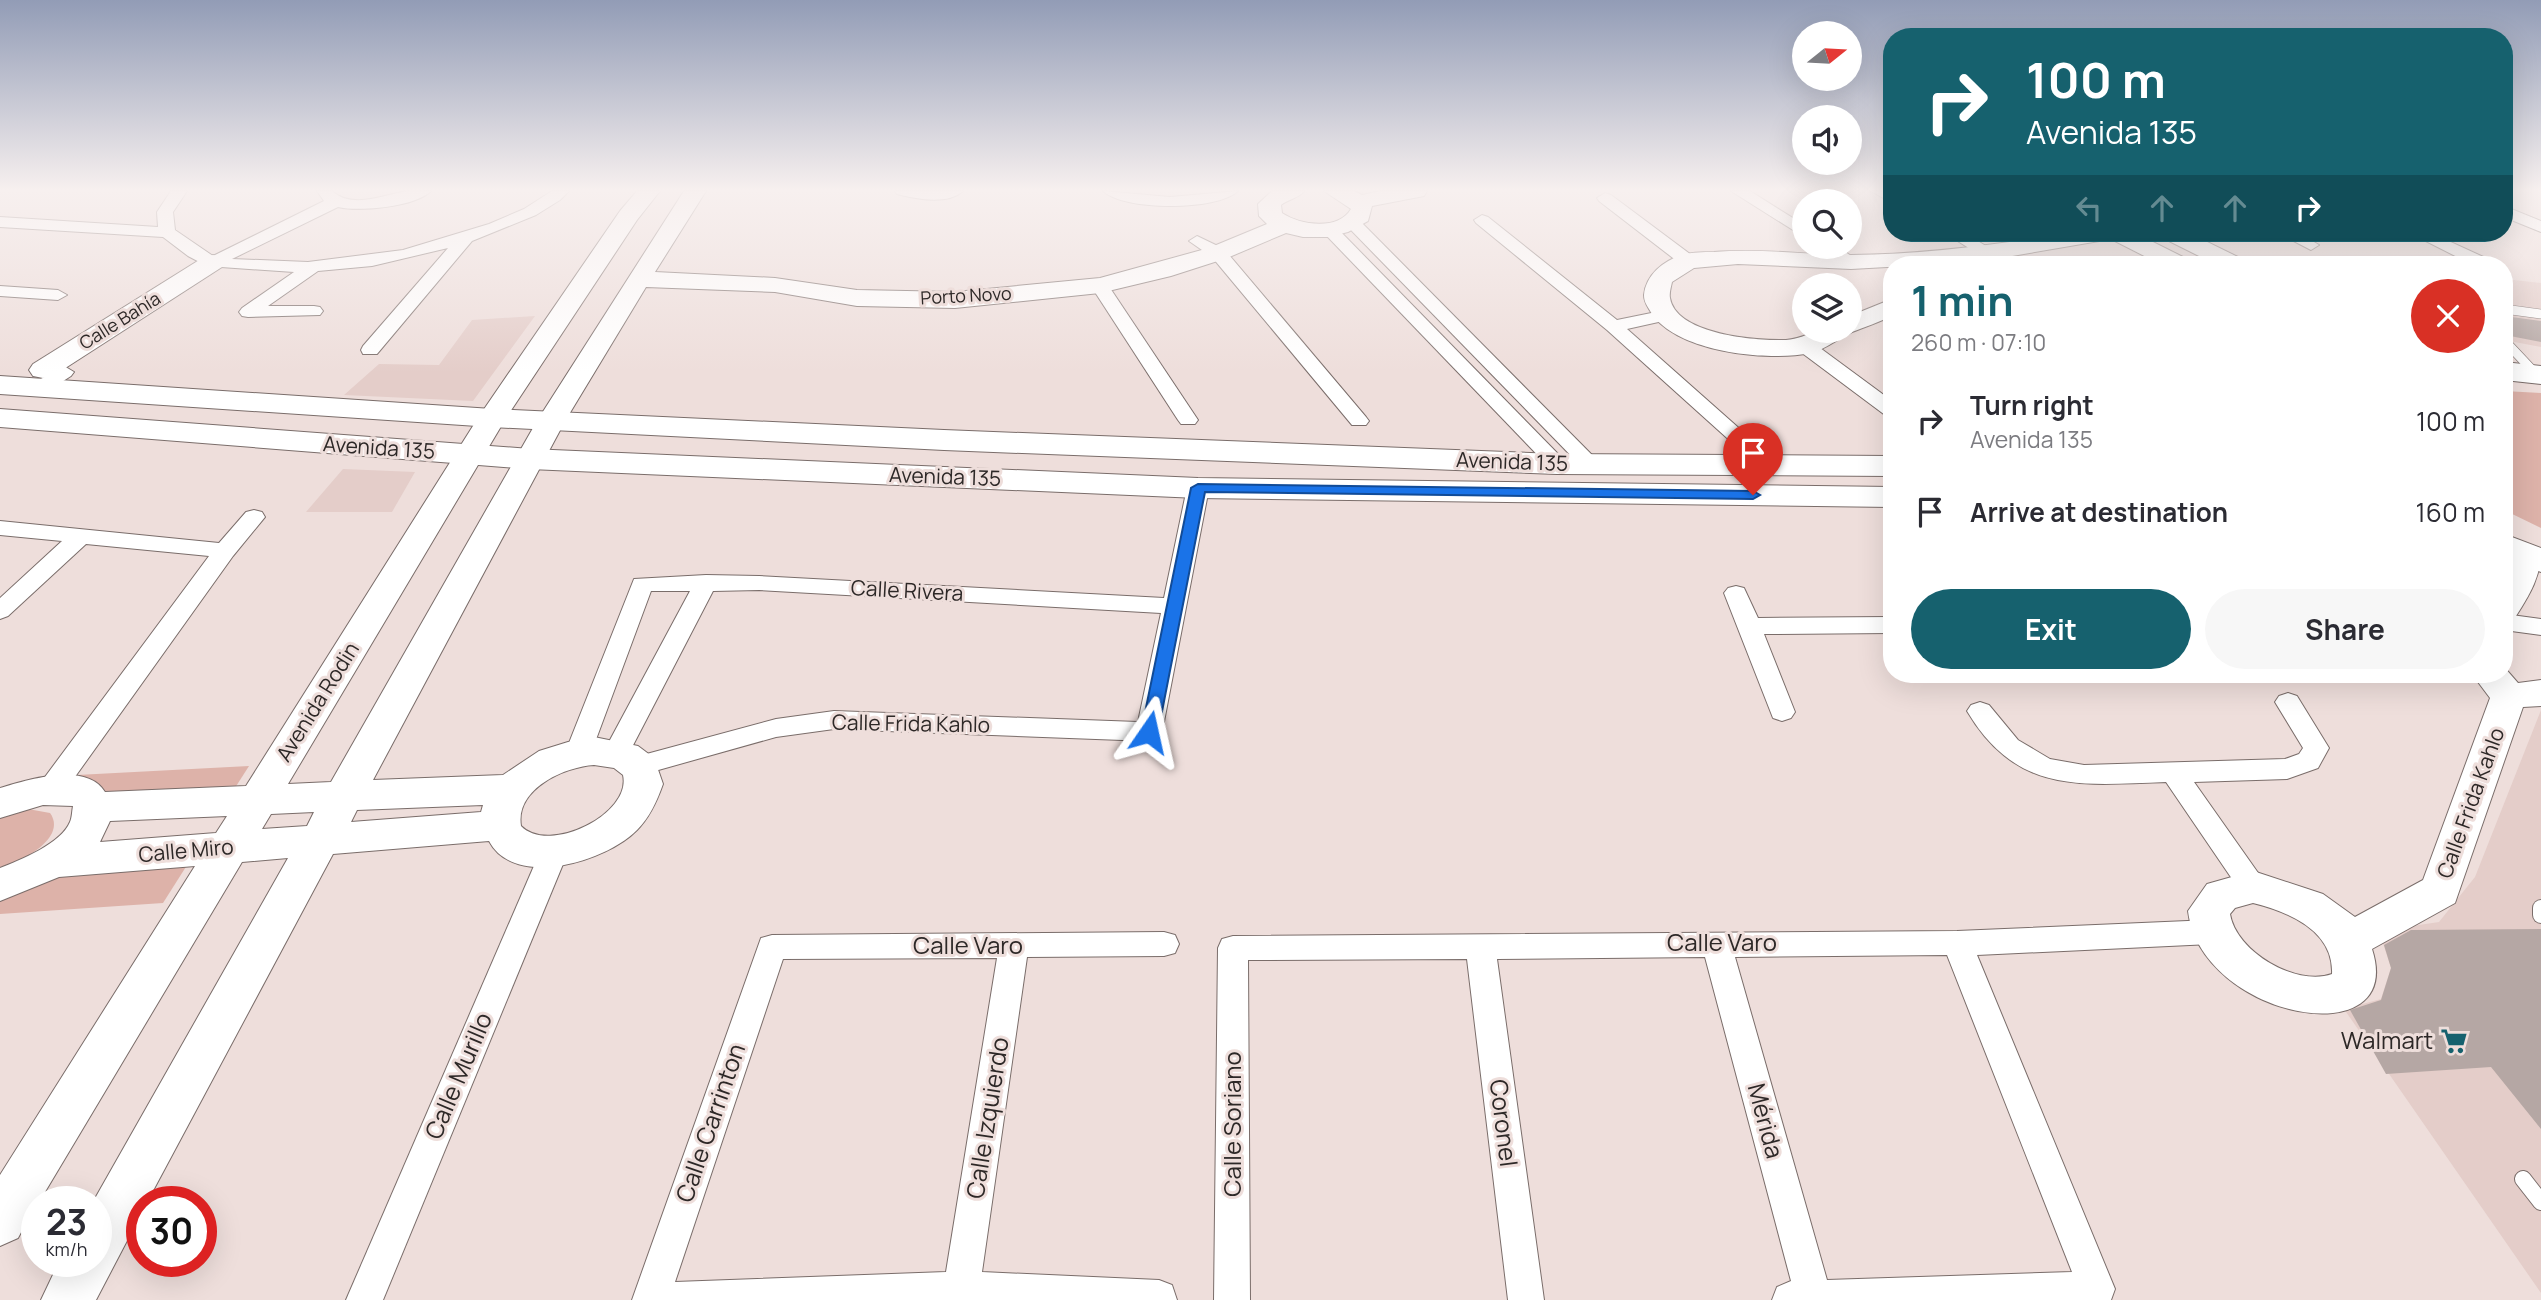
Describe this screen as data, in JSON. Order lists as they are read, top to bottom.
{
  "streets": {
    "main road": ["Avenida 135"],
    "street": [
      "Porto Novo",
      "Calle Bahía",
      "Calle Rivera",
      "Avenida Rodin",
      "Calle Frida Kahlo",
      "Calle Miro",
      "Calle Varo",
      "Calle Murillo",
      "Calle Izquierdo",
      "Mérida",
      "Calle Carrinton",
      "Coronel",
      "Calle Soriano"
    ]
  },
  "crossings": [
    ["Calle Bahía", "Avenida 135"],
    ["Avenida 135", "Avenida Rodin"],
    ["Calle Rivera", "Calle Frida Kahlo"],
    ["Calle Rivera", "Calle Murillo"],
    ["Avenida Rodin", "Calle Miro"],
    ["Calle Frida Kahlo", "Calle Varo"],
    ["Calle Frida Kahlo", "Calle Murillo"],
    ["Calle Varo", "Calle Izquierdo"],
    ["Calle Varo", "Mérida"],
    ["Calle Varo", "Calle Carrinton"],
    ["Calle Varo", "Coronel"],
    ["Calle Varo", "Calle Soriano"]
  ],
  "places": {
    "supermarket": ["Walmart"]
  },
  "north": "right",
  "page": {
    "turn": ["100 m", "Avenida 135"],
    "heading": ["1 min", "260 m · 07:10"],
    "list": [
      {
        "name": "Turn right",
        "note": "Avenida 135",
        "value": "100 m"
      },
      {
        "name": "Arrive at destination",
        "value": "160 m"
      }
    ],
    "buttons": ["Exit", "Share"],
    "speed": "23 km/h",
    "limit": "30"
  }
}
